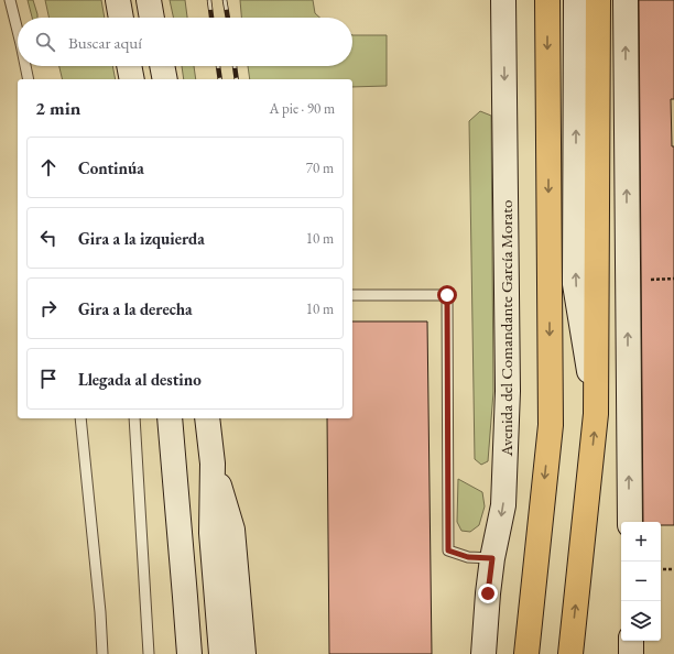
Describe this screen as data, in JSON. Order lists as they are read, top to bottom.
{
  "streets": {
    "street": ["Avenida del Comandante García Morato"]
  },
  "page": {
    "search": "Buscar aquí",
    "heading": ["2 min", "A pie · 90 m"],
    "list": [
      ["Continúa", "70 m"],
      ["Gira a la izquierda", "10 m"],
      ["Gira a la derecha", "10 m"],
      "Llegada al destino"
    ],
    "map_buttons": ["+", "−"]
  }
}
